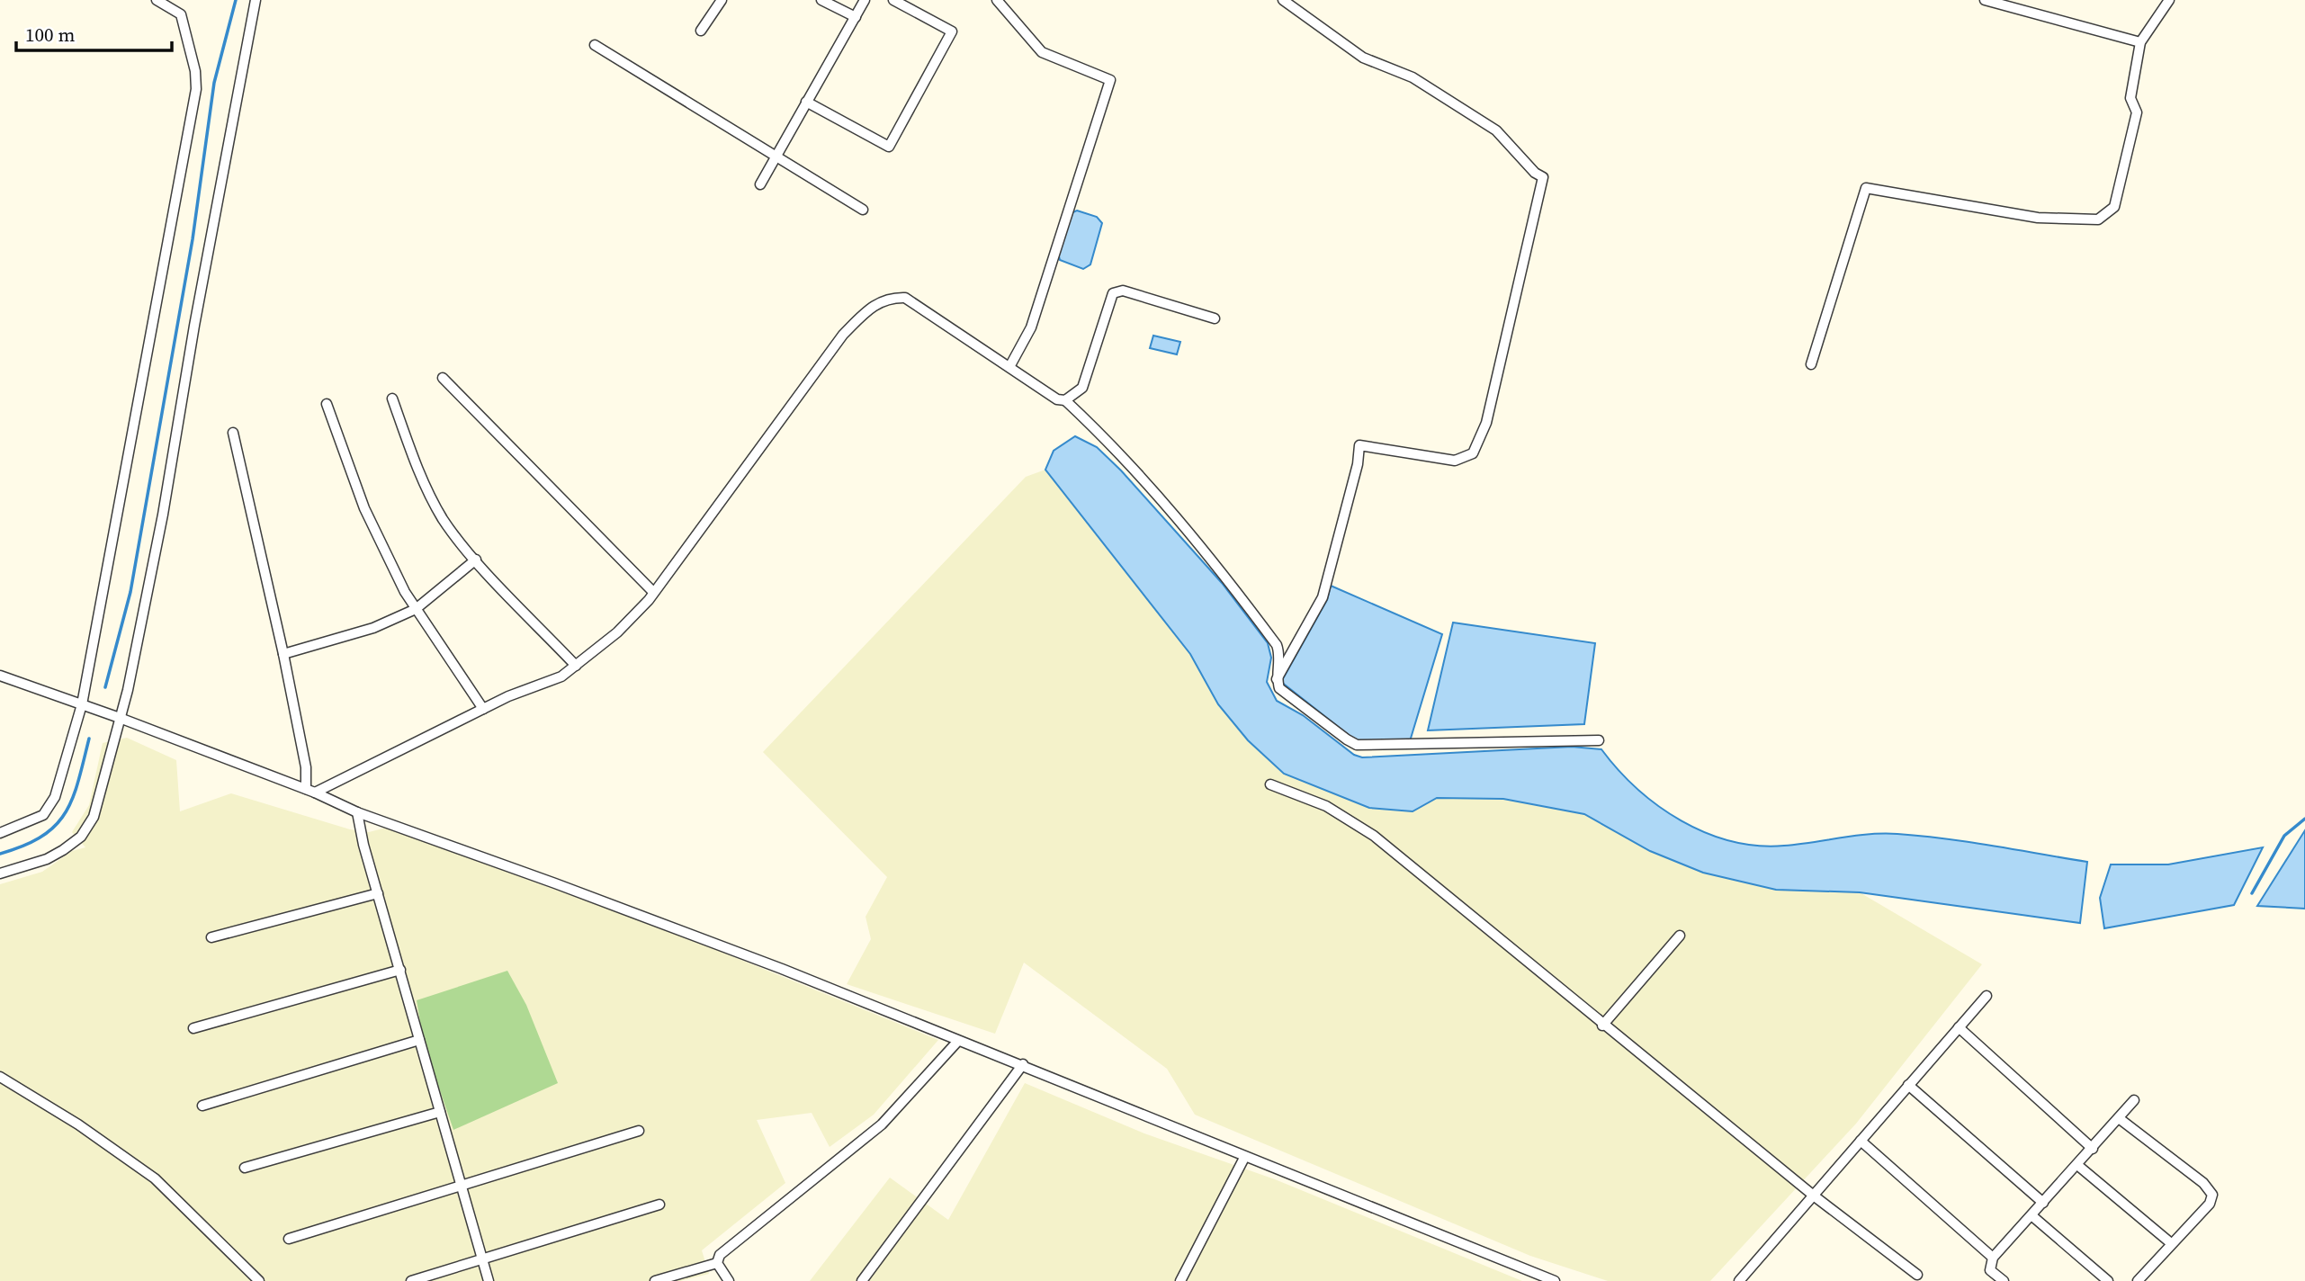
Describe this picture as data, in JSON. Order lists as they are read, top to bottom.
{
  "scale_bar": "100 m"
}
